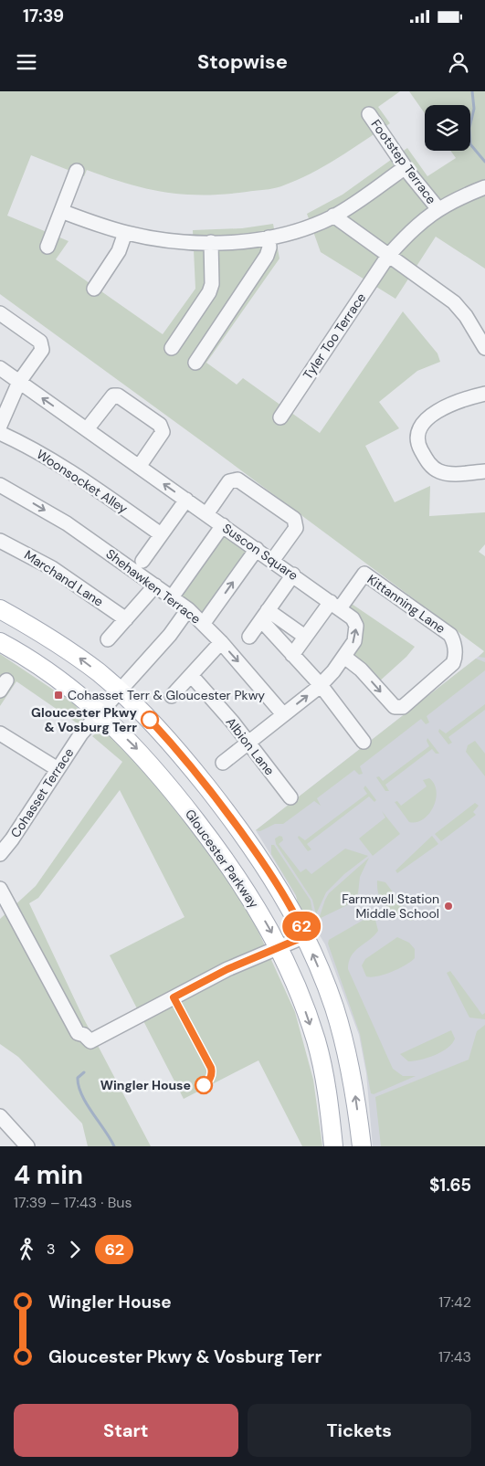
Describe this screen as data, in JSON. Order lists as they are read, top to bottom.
{
  "streets": {
    "main road": ["Gloucester Parkway"],
    "street": [
      "Footstep Terrace",
      "Tyler Too Terrace",
      "Woonsocket Alley",
      "Suscon Square",
      "Marchand Lane",
      "Shehawken Terrace",
      "Kittanning Lane",
      "Albion Lane",
      "Cohasset Terrace"
    ]
  },
  "crossings": [
    ["Footstep Terrace", "Tyler Too Terrace"],
    ["Suscon Square", "Shehawken Terrace"],
    ["Suscon Square", "Kittanning Lane"],
    ["Suscon Square", "Albion Lane"],
    ["Shehawken Terrace", "Cohasset Terrace"],
    ["Cohasset Terrace", "Gloucester Parkway"]
  ],
  "places": {
    "transit": ["Cohasset Terr & Gloucester Pkwy"],
    "other": ["Gloucester Pkwy & Vosburg Terr", "Farmwell Station Middle School", "Wingler House"]
  },
  "lines": ["bus line 62"],
  "page": {
    "status": "17:39",
    "header": "Stopwise",
    "on_map": "62",
    "heading": ["4 min", "17:39 – 17:43 · Bus", "$1.65"],
    "legs": ["3", "62"],
    "list": [
      {
        "name": "Wingler House",
        "value": "17:42"
      },
      {
        "name": "Gloucester Pkwy & Vosburg Terr",
        "value": "17:43"
      }
    ],
    "buttons": ["Start", "Tickets"]
  }
}
